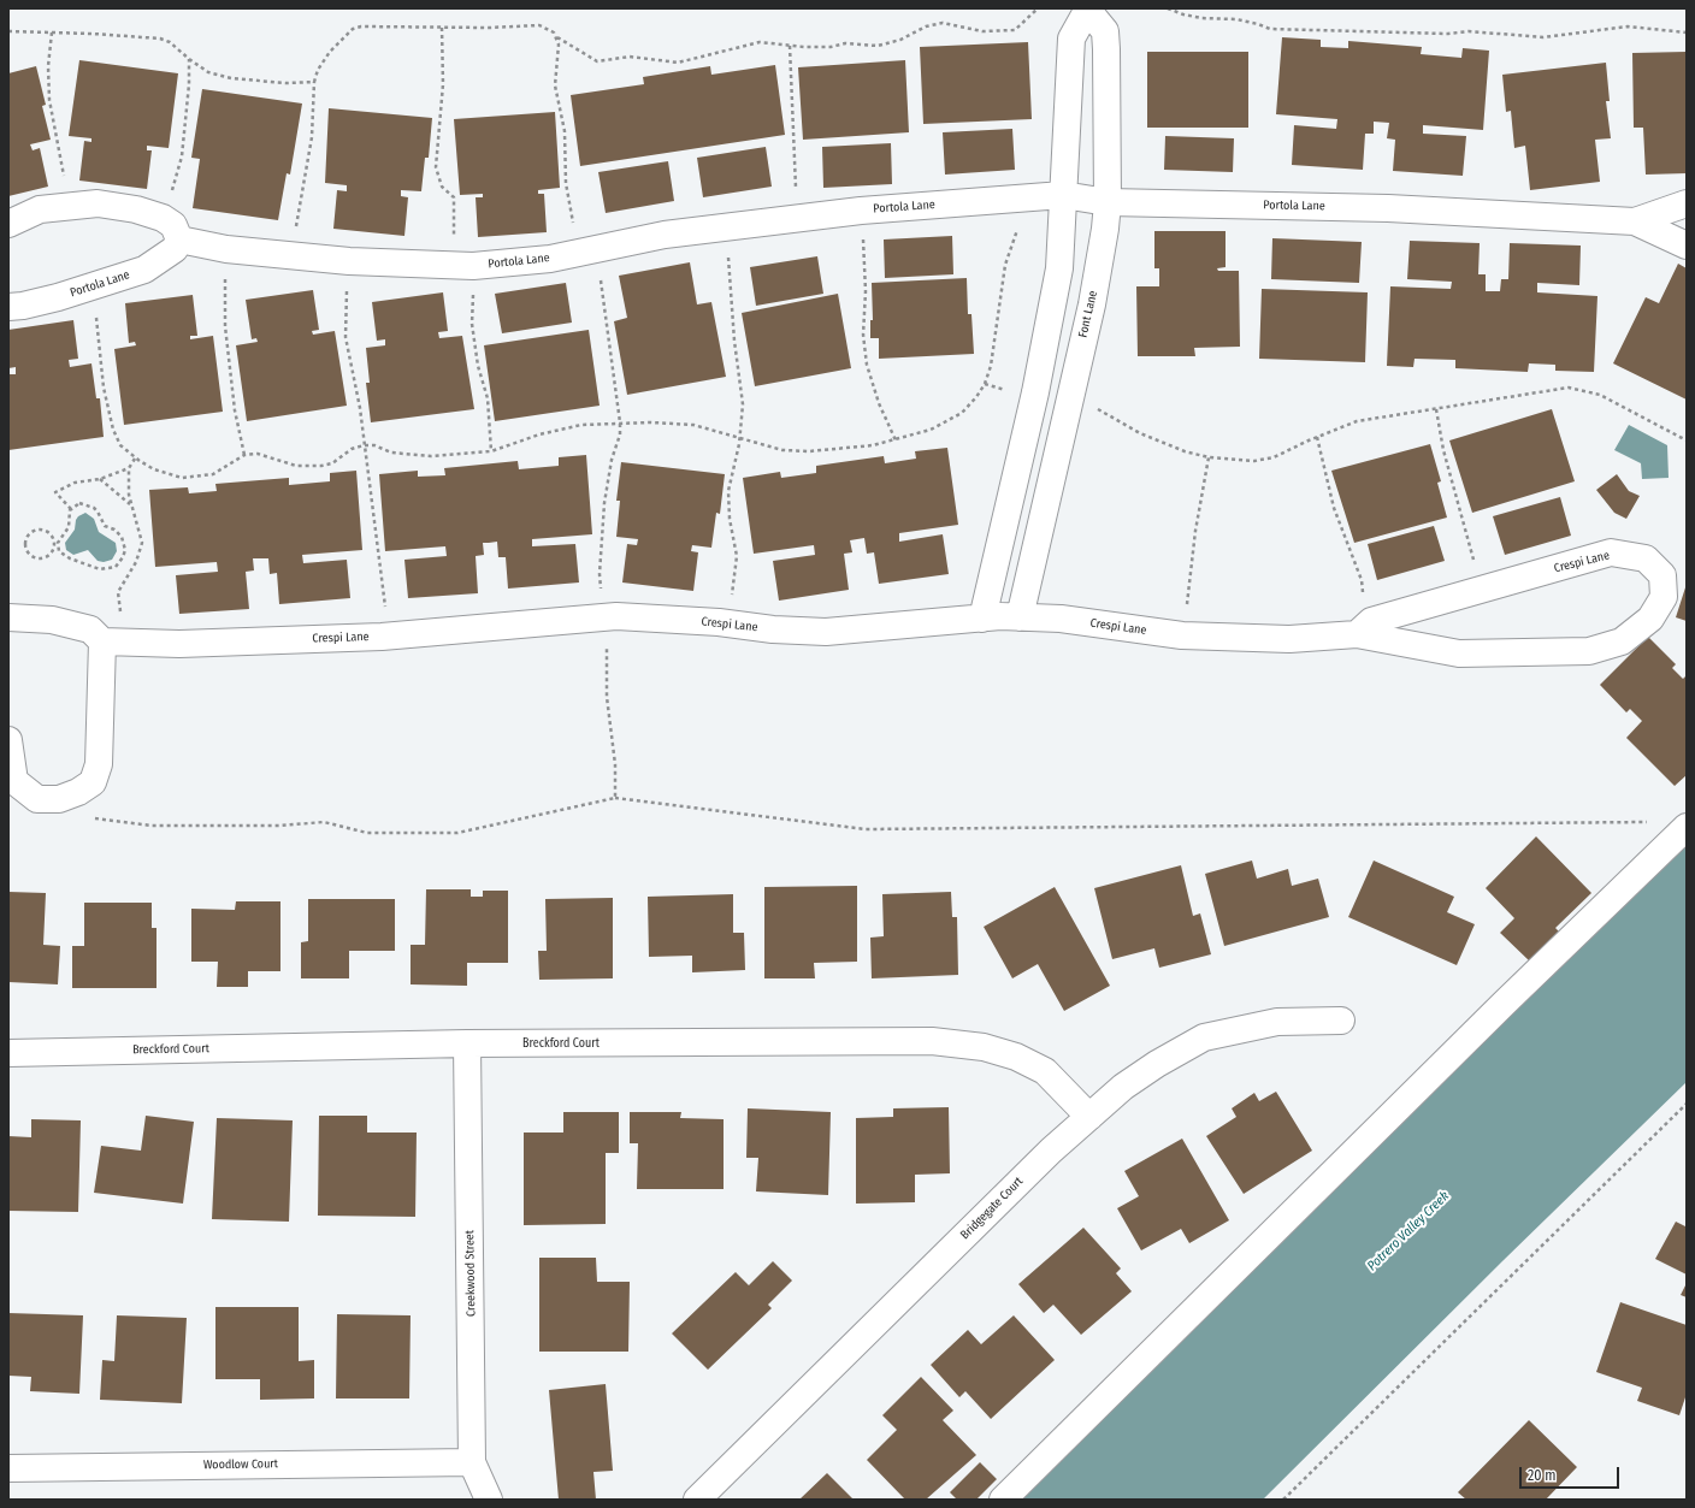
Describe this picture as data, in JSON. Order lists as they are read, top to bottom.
{
  "streets": {
    "street": [
      "Portola Lane",
      "Font Lane",
      "Crespi Lane",
      "Breckford Court",
      "Bridgegate Court",
      "Creekwood Street",
      "Woodlow Court"
    ]
  },
  "crossings": [
    ["Portola Lane", "Font Lane"],
    ["Font Lane", "Crespi Lane"],
    ["Breckford Court", "Bridgegate Court"],
    ["Breckford Court", "Creekwood Street"],
    ["Creekwood Street", "Woodlow Court"]
  ],
  "water": ["Potrero Valley Creek"],
  "scale_bar": "20 m"
}
